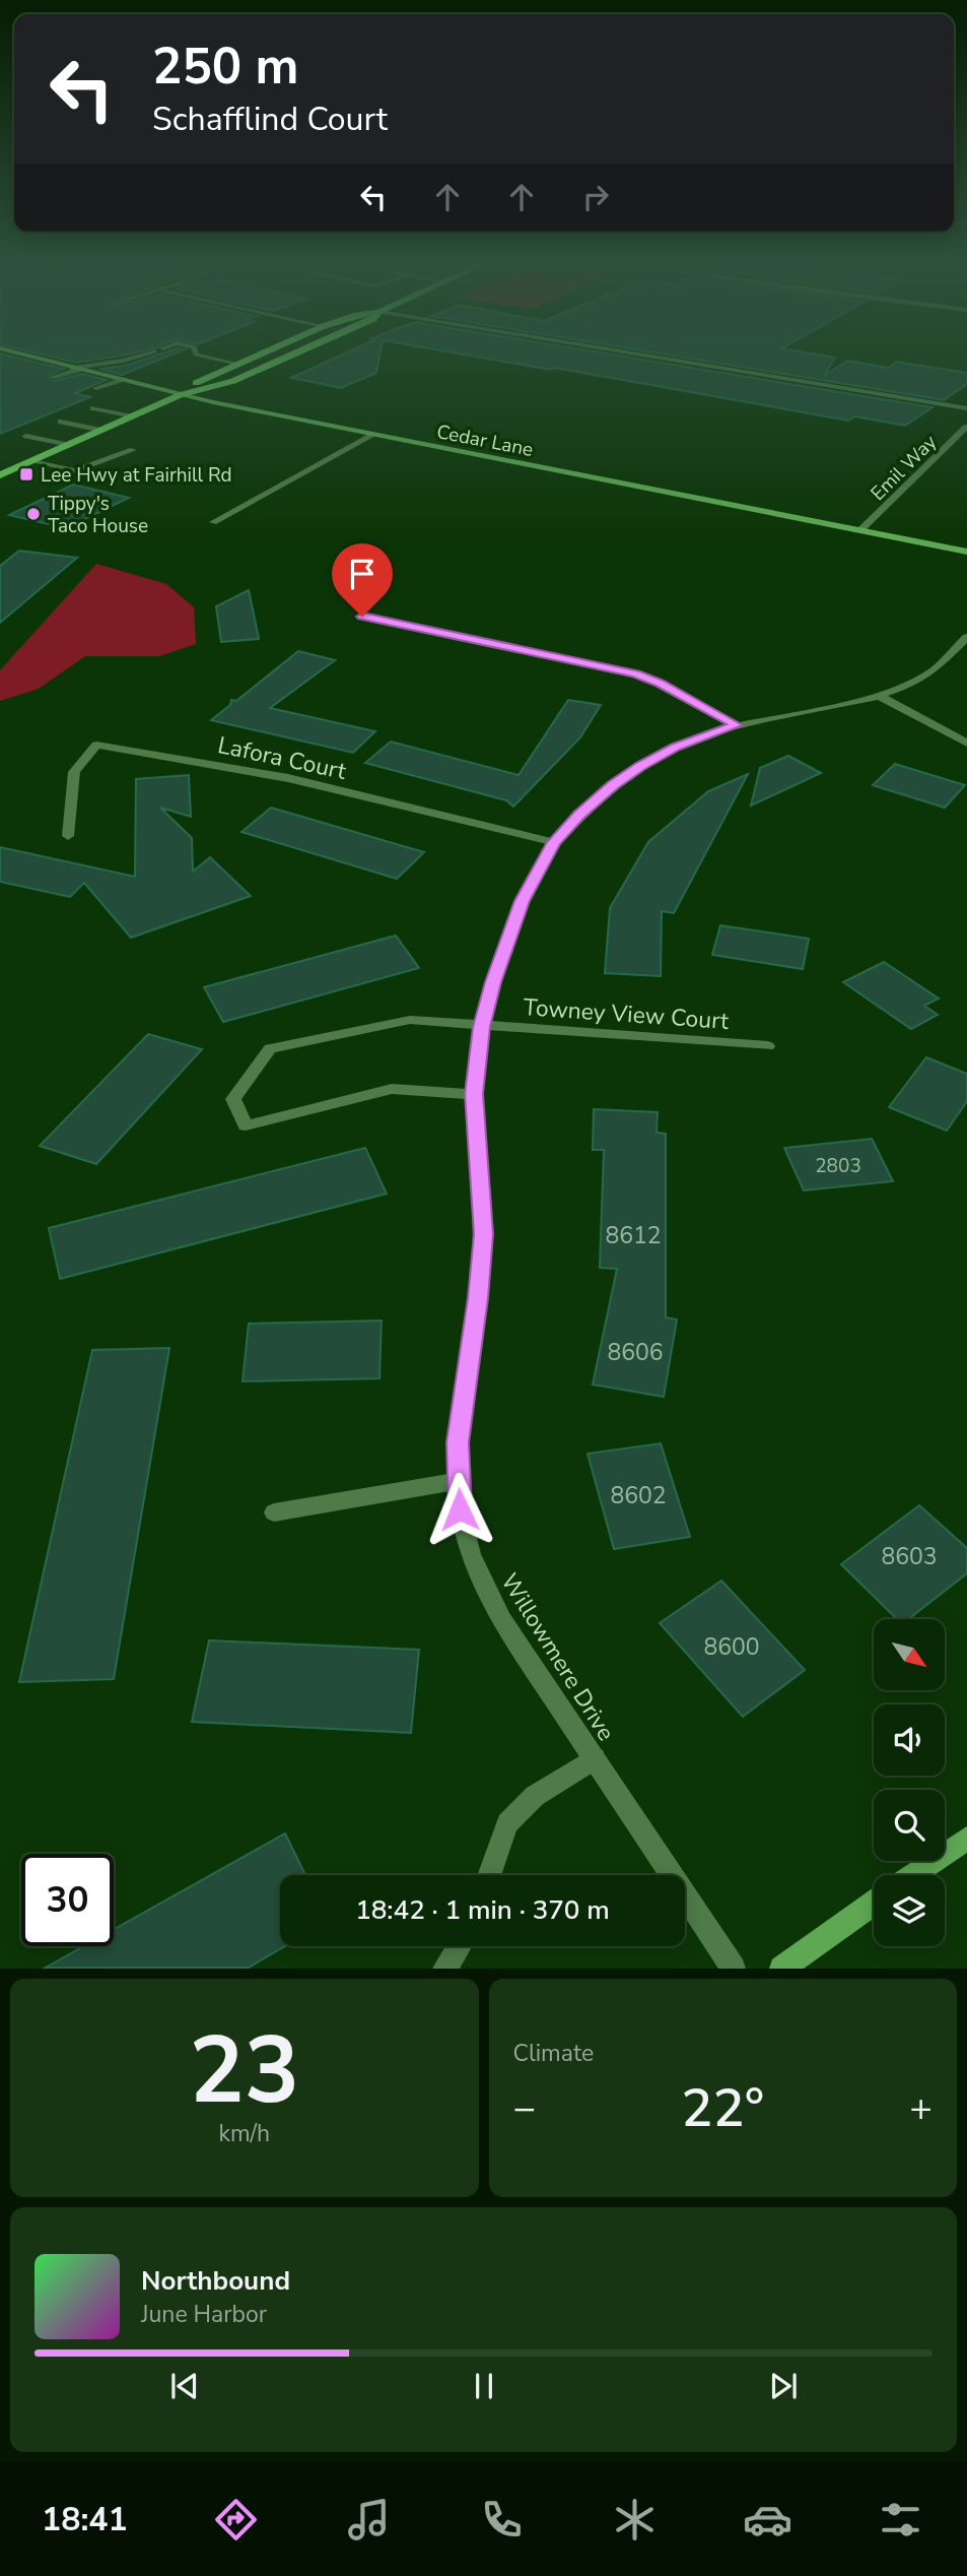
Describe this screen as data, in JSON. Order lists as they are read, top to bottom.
{
  "streets": {
    "main road": ["Cedar Lane"],
    "street": [
      "Emil Way",
      "Lafora Court",
      "Towney View Court",
      "Willowmere Drive"
    ]
  },
  "crossings": [
    ["Cedar Lane", "Emil Way"],
    ["Lafora Court", "Willowmere Drive"],
    ["Towney View Court", "Willowmere Drive"]
  ],
  "places": {
    "transit": ["Lee Hwy at Fairhill Rd"],
    "other": ["Tippy's Taco House"]
  },
  "house_numbers": [
    "2803",
    "8612",
    "8606",
    "8602",
    "8603",
    "8600"
  ],
  "north": "bottom right",
  "page": {
    "turn": ["250 m", "Schafflind Court"],
    "limit": "30",
    "trip": "18:42 · 1 min · 370 m",
    "tile": [
      ["23", "km/h"],
      "Climate"
    ],
    "heat": ["−", "22°", "+"],
    "song": ["Northbound", "June Harbor"],
    "tabs": "18:41"
  }
}
